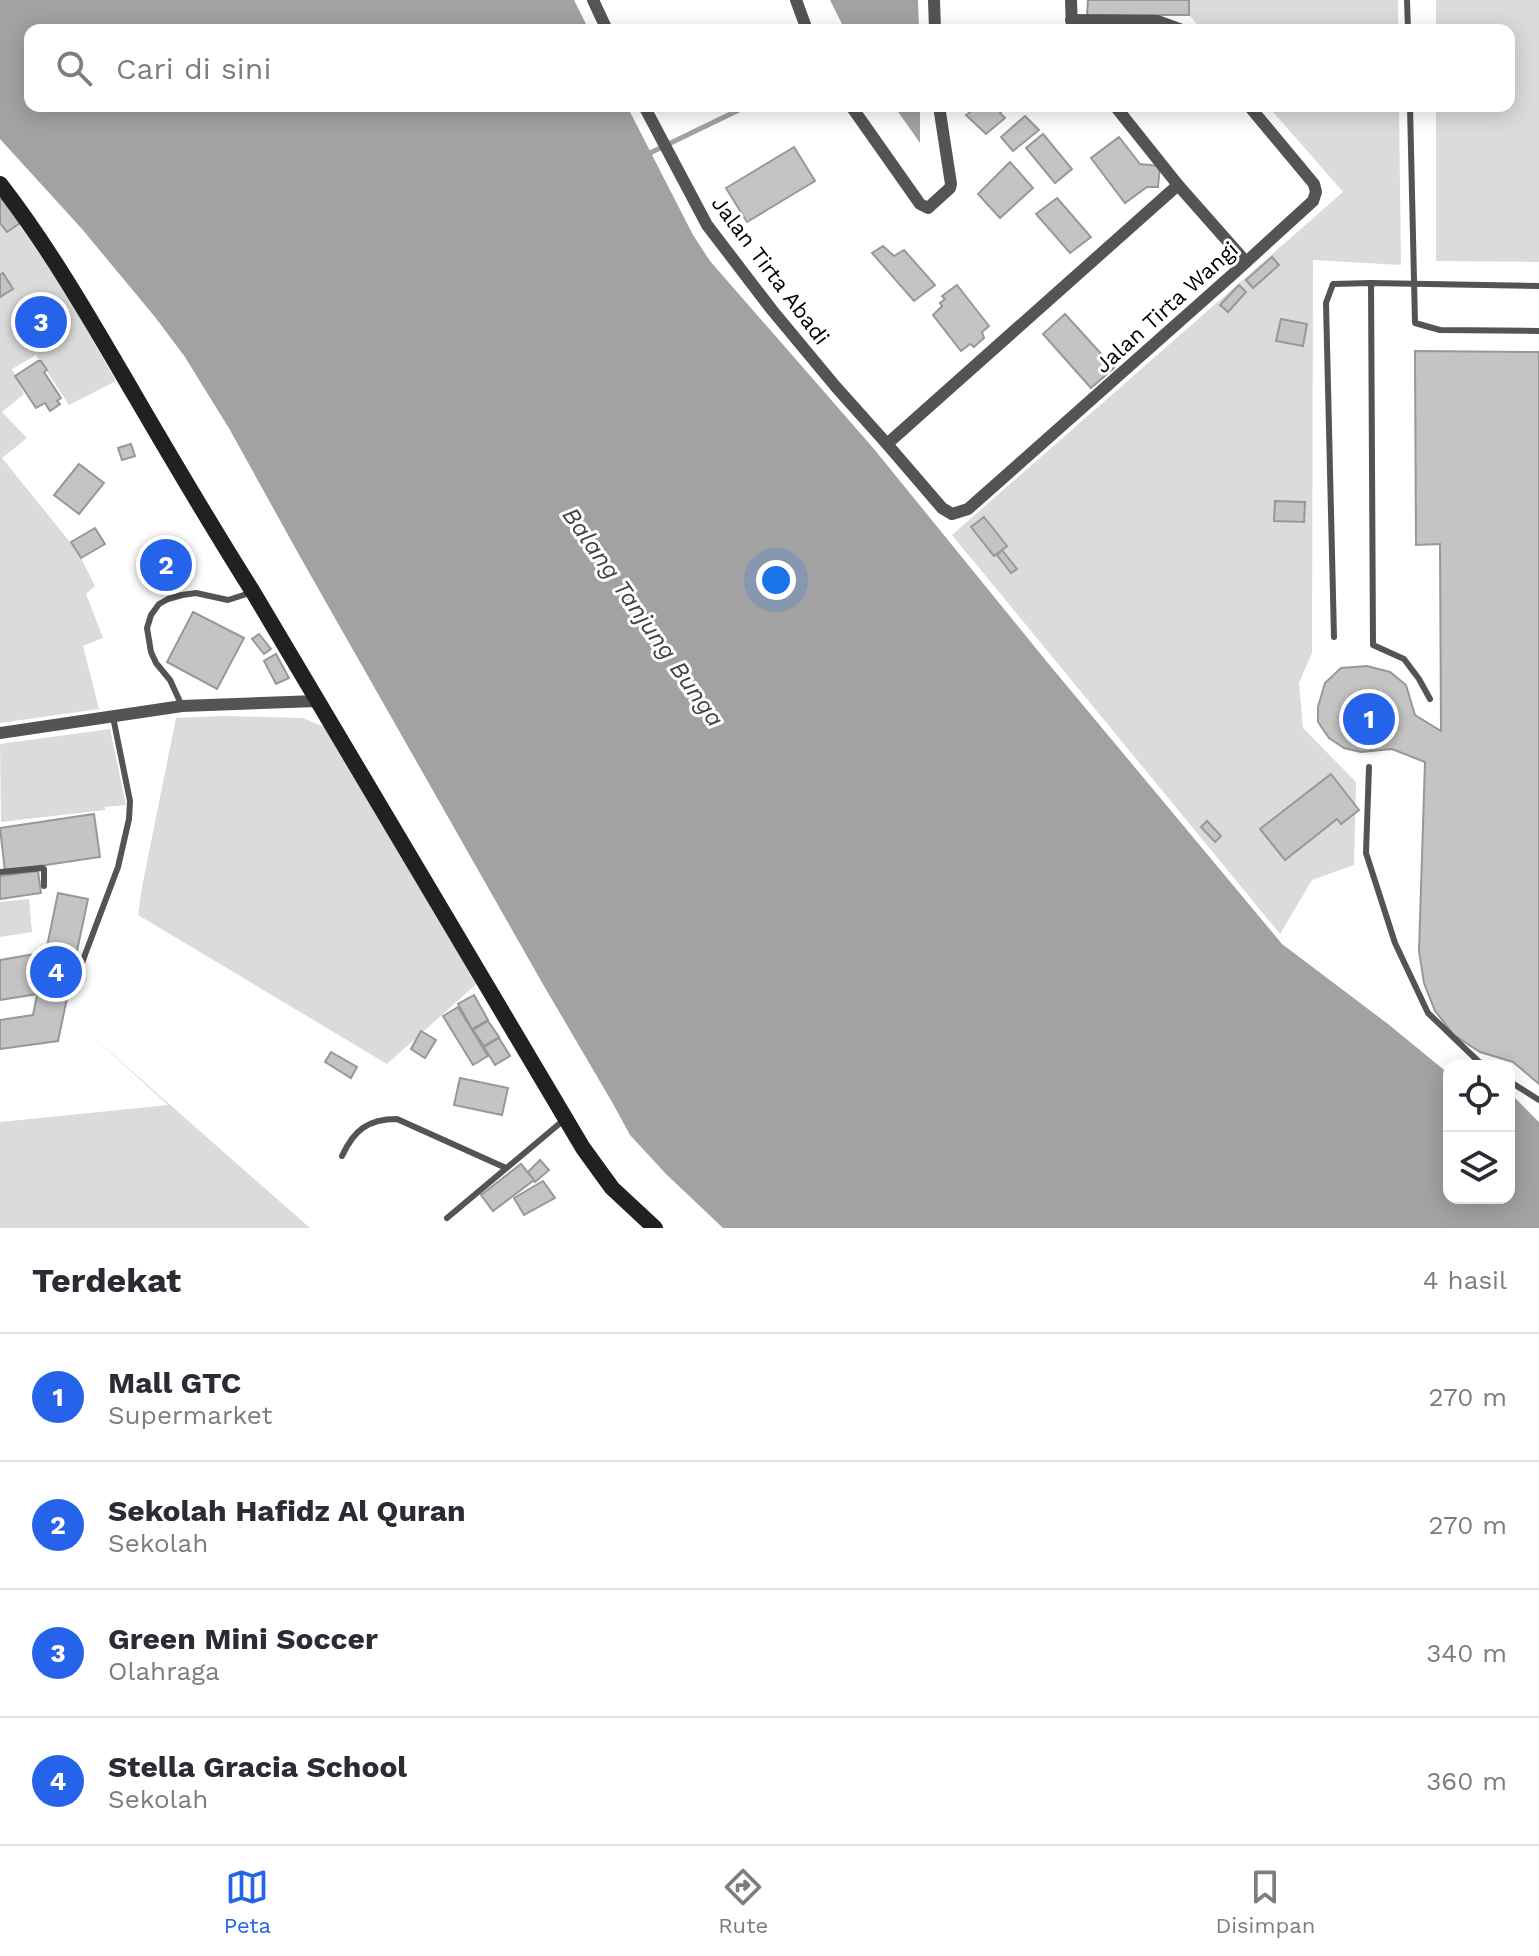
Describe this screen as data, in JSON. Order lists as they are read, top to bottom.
{
  "streets": {
    "street": ["Jalan Tirta Abadi", "Jalan Tirta Wangi"]
  },
  "crossings": [
    ["Jalan Tirta Abadi", "Jalan Tirta Wangi"]
  ],
  "water": ["Balang Tanjung Bunga"],
  "page": {
    "search": "Cari di sini",
    "pins": [
      "3",
      "2",
      "1",
      "4"
    ],
    "heading": ["Terdekat", "4 hasil"],
    "list": [
      {
        "mark": "1",
        "name": "Mall GTC",
        "note": "Supermarket",
        "value": "270 m"
      },
      {
        "mark": "2",
        "name": "Sekolah Hafidz Al Quran",
        "note": "Sekolah",
        "value": "270 m"
      },
      {
        "mark": "3",
        "name": "Green Mini Soccer",
        "note": "Olahraga",
        "value": "340 m"
      },
      {
        "mark": "4",
        "name": "Stella Gracia School",
        "note": "Sekolah",
        "value": "360 m"
      }
    ],
    "nav": ["Peta", "Rute", "Disimpan"]
  }
}
